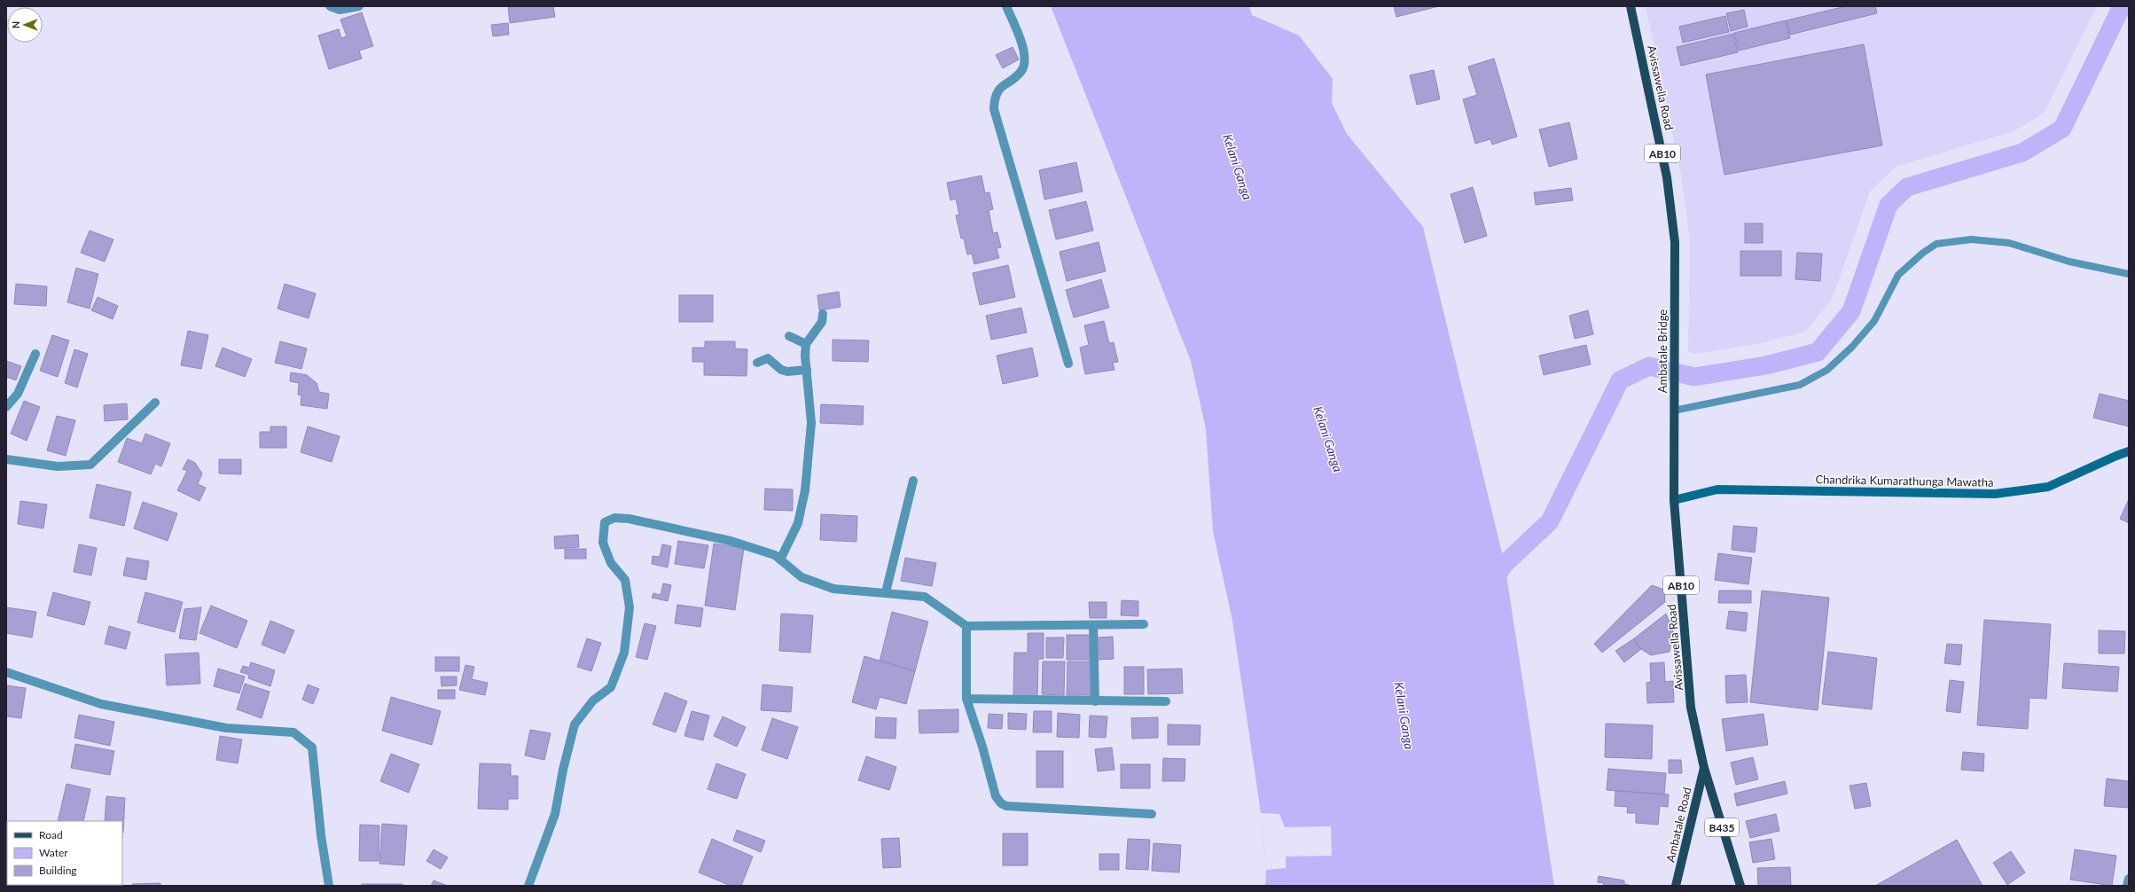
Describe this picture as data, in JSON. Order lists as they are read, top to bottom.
{
  "streets": {
    "main road": [
      "Avissawella Road",
      "AB10",
      "Ambatale Bridge",
      "Chandrika Kumarathunga Mawatha",
      "Ambatale Road",
      "B435"
    ]
  },
  "crossings": [
    ["Avissawella Road", "Ambatale Bridge"],
    ["Avissawella Road", "Chandrika Kumarathunga Mawatha"],
    ["Avissawella Road", "Ambatale Road"]
  ],
  "water": ["Kelani Ganga"],
  "legend": ["Road", "Water", "Building"],
  "north": "left"
}
